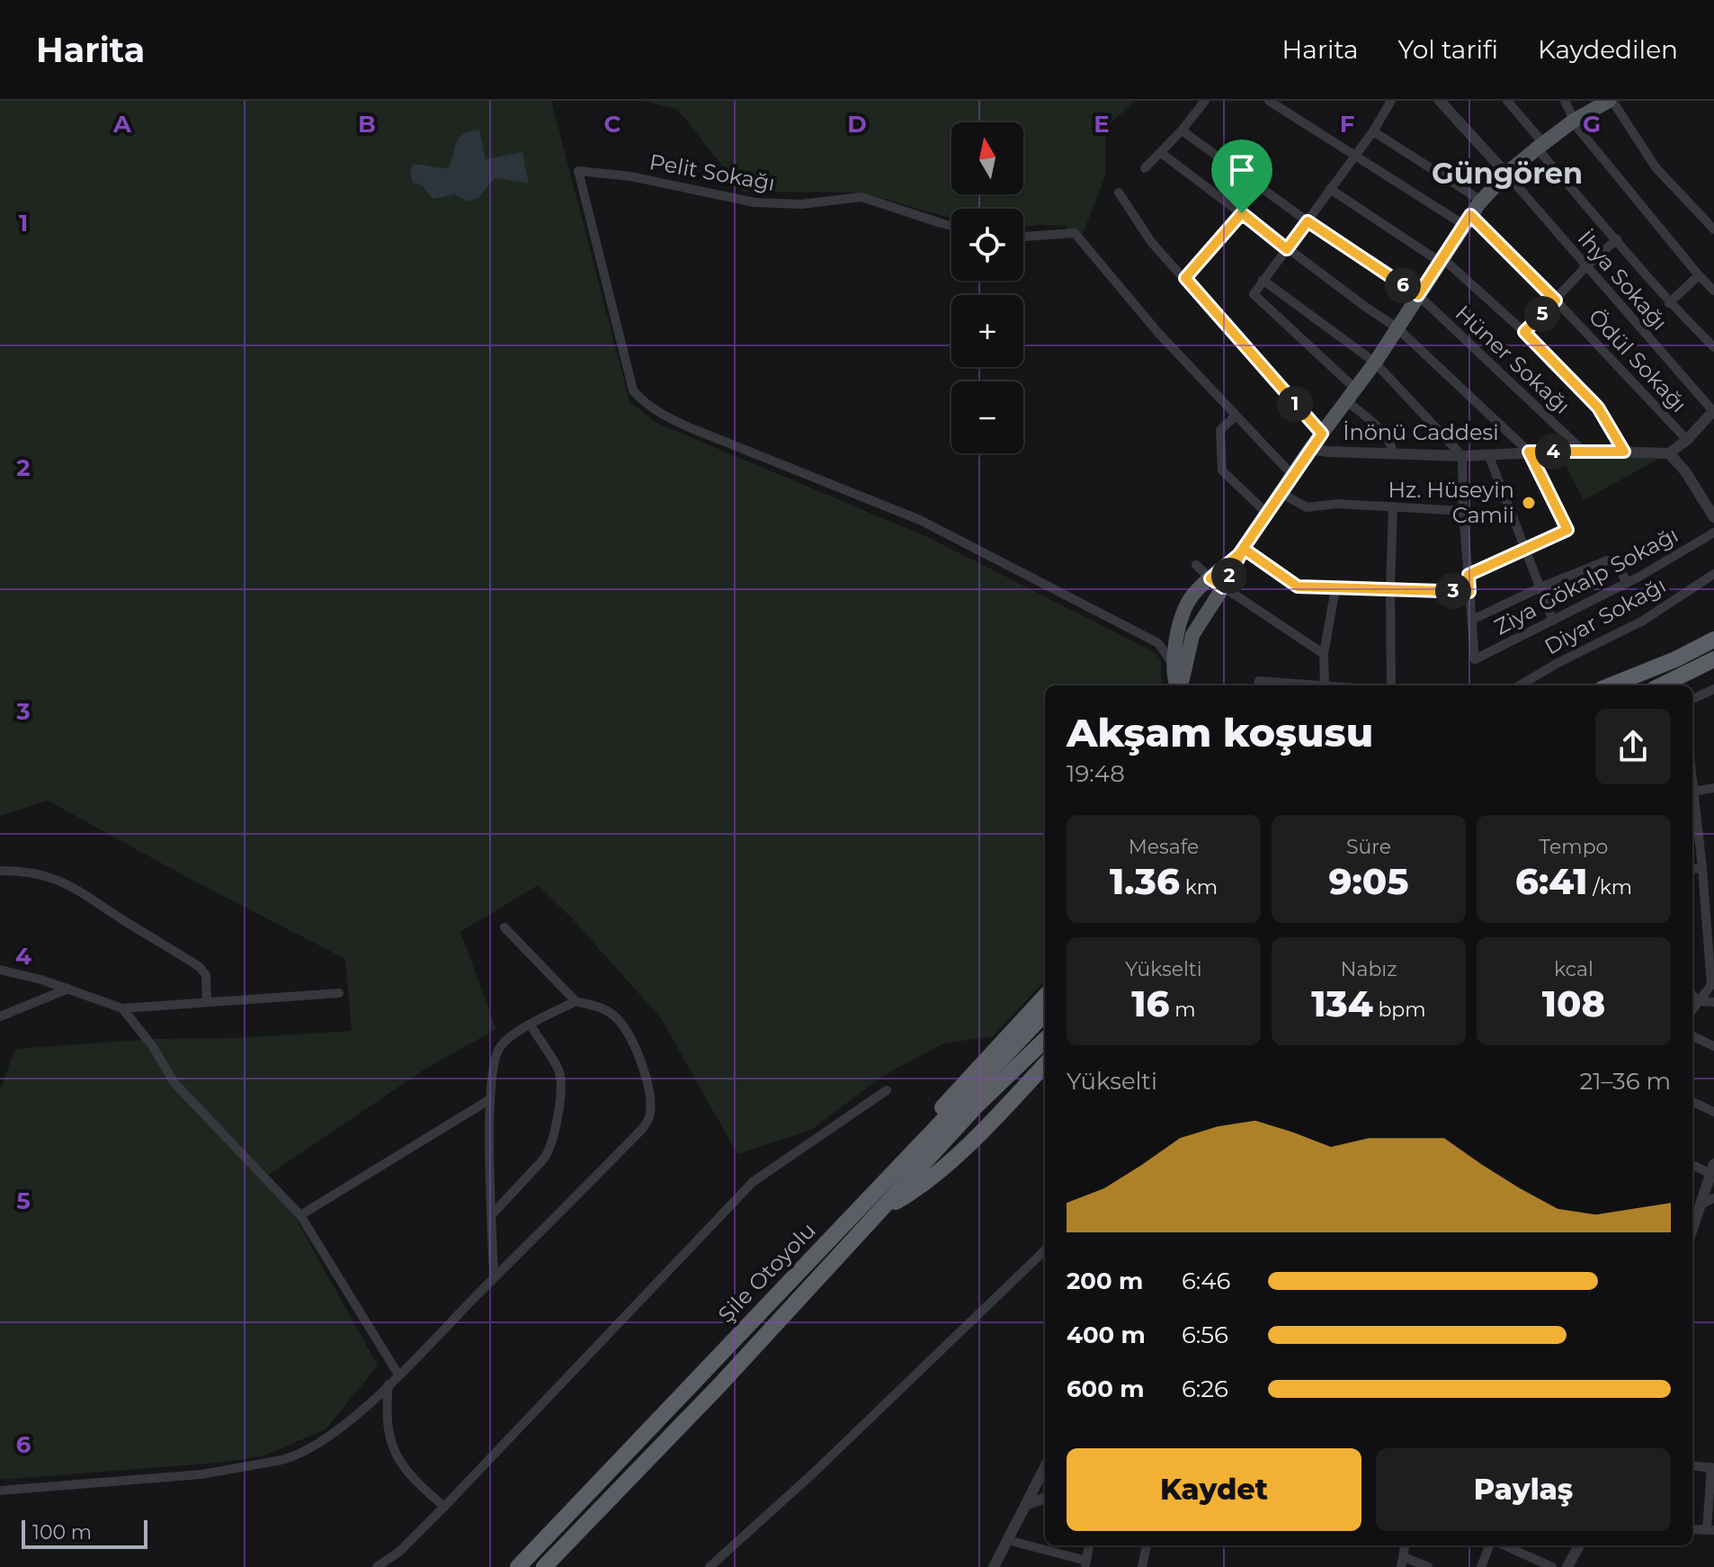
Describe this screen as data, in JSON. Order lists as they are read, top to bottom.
{
  "streets": {
    "highway": ["Şile Otoyolu"],
    "street": [
      "Pelit Sokağı",
      "İhya Sokağı",
      "Hüner Sokağı",
      "Ödül Sokağı",
      "İnönü Caddesi",
      "Ziya Gökalp Sokağı",
      "Diyar Sokağı"
    ]
  },
  "crossings": [
    ["Hüner Sokağı", "İnönü Caddesi"]
  ],
  "districts": ["Güngören"],
  "places": ["Hz. Hüseyin Camii"],
  "scale_bar": "100 m",
  "north": "top",
  "page": {
    "header": "Harita",
    "nav": ["Harita", "Yol tarifi", "Kaydedilen"],
    "map_buttons": ["+", "−"],
    "pins": [
      "6",
      "5",
      "1",
      "4",
      "2",
      "3"
    ],
    "heading": ["Akşam koşusu", "19:48"],
    "stats": [
      ["Mesafe", "1.36 km"],
      ["Süre", "9:05"],
      ["Tempo", "6:41 /km"],
      ["Yükselti", "16 m"],
      ["Nabız", "134 bpm"],
      ["kcal", "108"]
    ],
    "chart": ["Yükselti", "21–36 m"],
    "list": [
      {
        "name": "200 m",
        "note": "6:46"
      },
      {
        "name": "400 m",
        "note": "6:56"
      },
      {
        "name": "600 m",
        "note": "6:26"
      }
    ],
    "buttons": ["Kaydet", "Paylaş"],
    "scale": "100 m"
  },
  "grid": {
    "columns": [
      "A",
      "B",
      "C",
      "D",
      "E",
      "F",
      "G"
    ],
    "rows": [
      "1",
      "2",
      "3",
      "4",
      "5",
      "6"
    ]
  }
}
